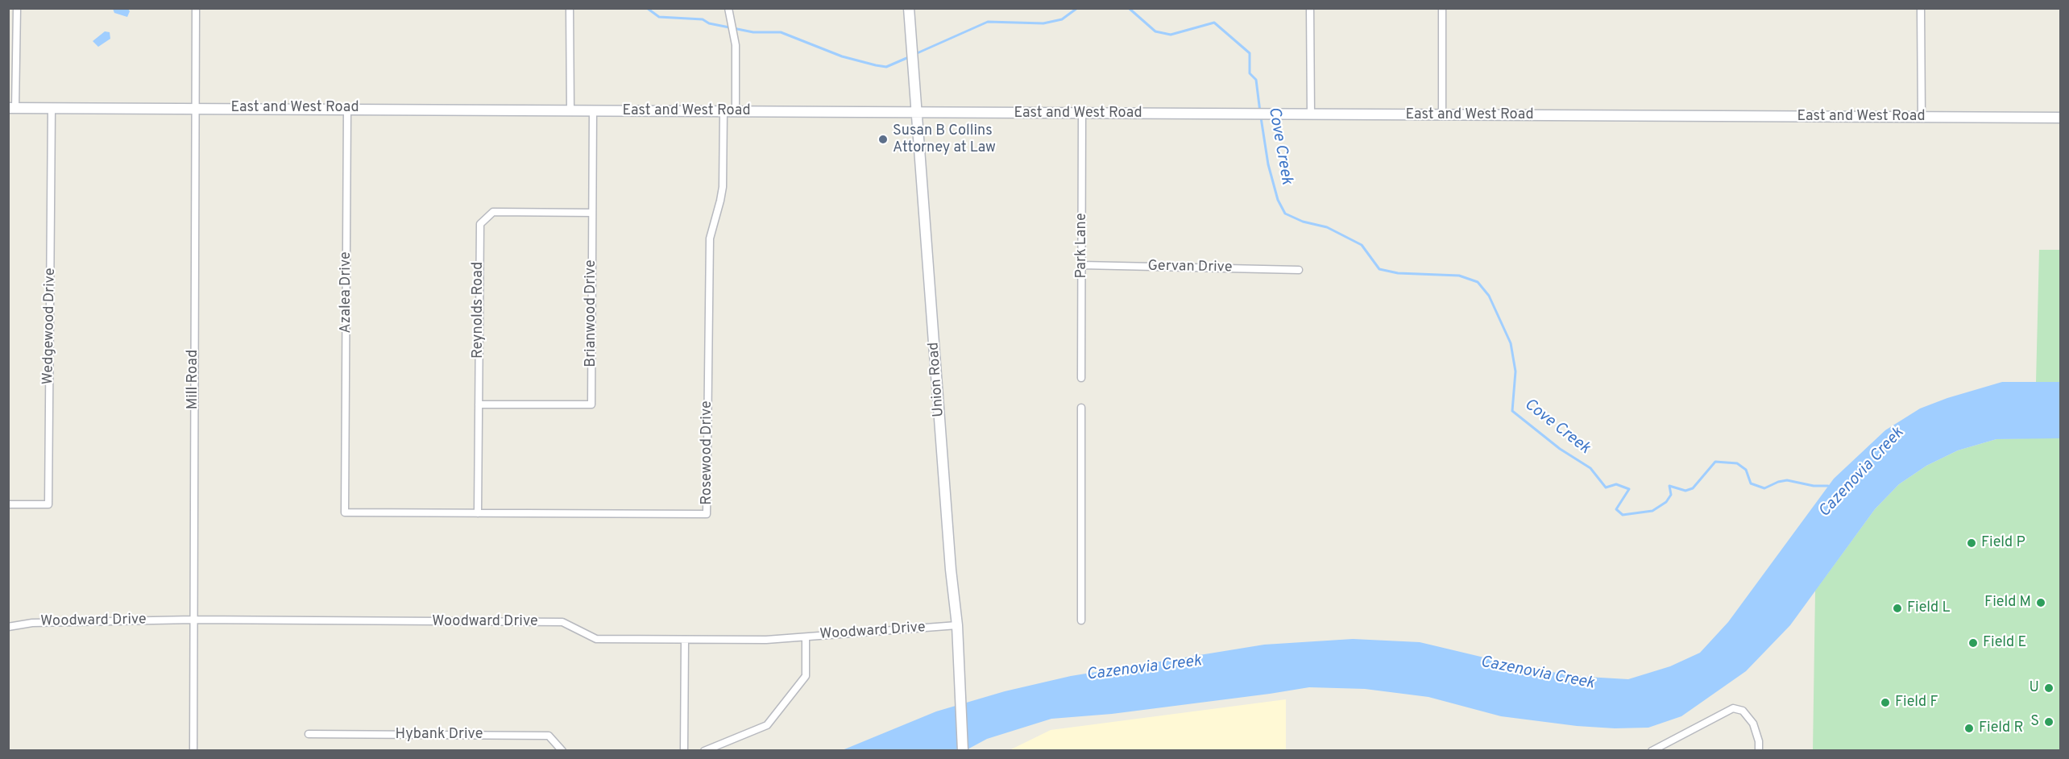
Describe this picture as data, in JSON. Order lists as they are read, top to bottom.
{
  "streets": {
    "street": [
      "East and West Road",
      "Park Lane",
      "Gervan Drive",
      "Azalea Drive",
      "Reynolds Road",
      "Brianwood Drive",
      "Wedgewood Drive",
      "Mill Road",
      "Union Road",
      "Rosewood Drive",
      "Woodward Drive",
      "Hybank Drive"
    ]
  },
  "crossings": [
    ["East and West Road", "Park Lane"],
    ["East and West Road", "Azalea Drive"],
    ["East and West Road", "Brianwood Drive"],
    ["East and West Road", "Wedgewood Drive"],
    ["East and West Road", "Mill Road"],
    ["East and West Road", "Union Road"],
    ["East and West Road", "Rosewood Drive"],
    ["Park Lane", "Gervan Drive"],
    ["Azalea Drive", "Rosewood Drive"],
    ["Reynolds Road", "Brianwood Drive"],
    ["Reynolds Road", "Rosewood Drive"],
    ["Mill Road", "Woodward Drive"],
    ["Union Road", "Woodward Drive"]
  ],
  "water": ["Cove Creek", "Cazenovia Creek"],
  "places": [
    "Susan B Collins Attorney at Law",
    "Field P",
    "Field M",
    "Field L",
    "Field E",
    "U",
    "Field F",
    "S",
    "Field R"
  ]
}
